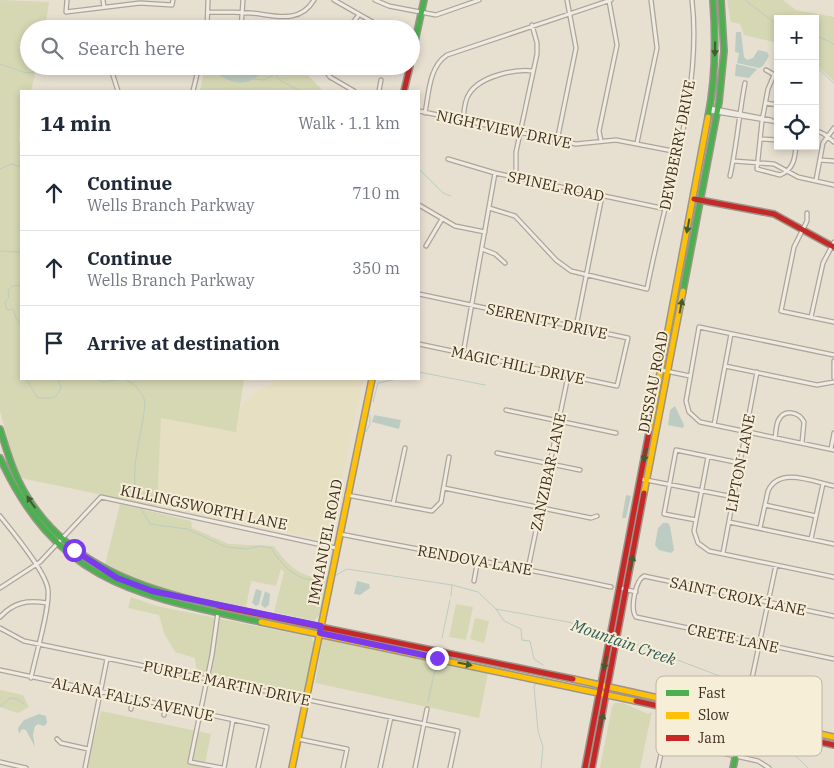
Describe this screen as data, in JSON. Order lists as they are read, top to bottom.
{
  "streets": {
    "street": [
      "NIGHTVIEW DRIVE",
      "DEWBERRY DRIVE",
      "SPINEL ROAD",
      "SERENITY DRIVE",
      "MAGIC HILL DRIVE",
      "DESSAU ROAD",
      "LIPTON LANE",
      "ZANZIBAR LANE",
      "KILLINGSWORTH LANE",
      "IMMANUEL ROAD",
      "RENDOVA LANE",
      "SAINT CROIX LANE",
      "CRETE LANE",
      "PURPLE MARTIN DRIVE",
      "ALANA FALLS AVENUE"
    ]
  },
  "crossings": [
    ["NIGHTVIEW DRIVE", "DEWBERRY DRIVE"],
    ["DEWBERRY DRIVE", "SPINEL ROAD"],
    ["SERENITY DRIVE", "MAGIC HILL DRIVE"],
    ["MAGIC HILL DRIVE", "ZANZIBAR LANE"],
    ["ZANZIBAR LANE", "RENDOVA LANE"],
    ["KILLINGSWORTH LANE", "IMMANUEL ROAD"],
    ["IMMANUEL ROAD", "RENDOVA LANE"],
    ["IMMANUEL ROAD", "PURPLE MARTIN DRIVE"],
    ["SAINT CROIX LANE", "CRETE LANE"]
  ],
  "water": ["Mountain Creek"],
  "legend": ["Fast", "Slow", "Jam"],
  "page": {
    "map_buttons": ["+", "−"],
    "search": "Search here",
    "heading": ["14 min", "Walk · 1.1 km"],
    "list": [
      ["Continue", "Wells Branch Parkway", "710 m"],
      ["Continue", "Wells Branch Parkway", "350 m"],
      "Arrive at destination"
    ]
  }
}
